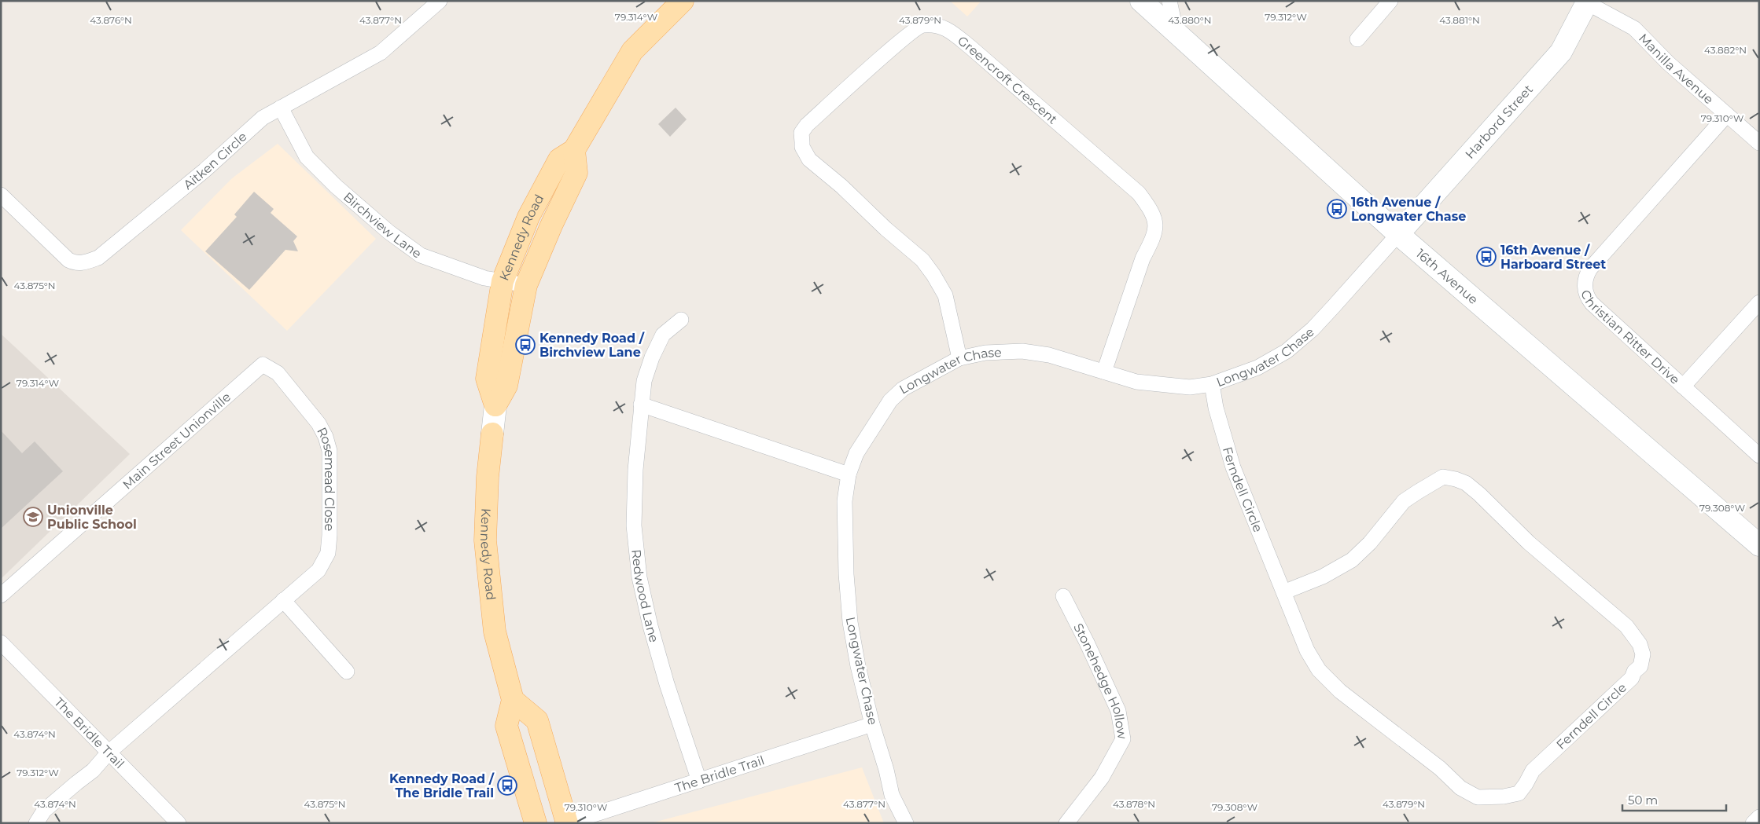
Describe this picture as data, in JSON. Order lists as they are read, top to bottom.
{
  "streets": {
    "main road": ["Harbord Street", "Kennedy Road", "16th Avenue"],
    "street": [
      "Manilla Avenue",
      "Greencroft Crescent",
      "Aitken Circle",
      "Birchview Lane",
      "Christian Ritter Drive",
      "Longwater Chase",
      "Main Street Unionville",
      "Rosemead Close",
      "Ferndell Circle",
      "Redwood Lane",
      "Stonehedge Hollow",
      "The Bridle Trail"
    ]
  },
  "crossings": [
    ["Manilla Avenue", "Harbord Street"],
    ["Manilla Avenue", "Christian Ritter Drive"],
    ["Greencroft Crescent", "Longwater Chase"],
    ["Harbord Street", "16th Avenue"],
    ["Harbord Street", "Longwater Chase"],
    ["Aitken Circle", "Birchview Lane"],
    ["Birchview Lane", "Kennedy Road"],
    ["16th Avenue", "Longwater Chase"],
    ["Longwater Chase", "Ferndell Circle"],
    ["Longwater Chase", "The Bridle Trail"],
    ["Main Street Unionville", "Rosemead Close"],
    ["Rosemead Close", "The Bridle Trail"],
    ["Redwood Lane", "The Bridle Trail"]
  ],
  "places": {
    "bus stop": [
      "16th Avenue / Longwater Chase",
      "16th Avenue / Harboard Street",
      "Kennedy Road / Birchview Lane",
      "Kennedy Road / The Bridle Trail"
    ],
    "school or university": ["Unionville Public School"]
  },
  "scale_bar": "50 m",
  "coordinates": [
    "79.314°W",
    "79.312°W",
    "43.876°N",
    "43.877°N",
    "43.879°N",
    "43.880°N",
    "43.881°N",
    "43.882°N",
    "79.310°W",
    "43.875°N",
    "79.308°W",
    "43.874°N",
    "43.878°N"
  ]
}
